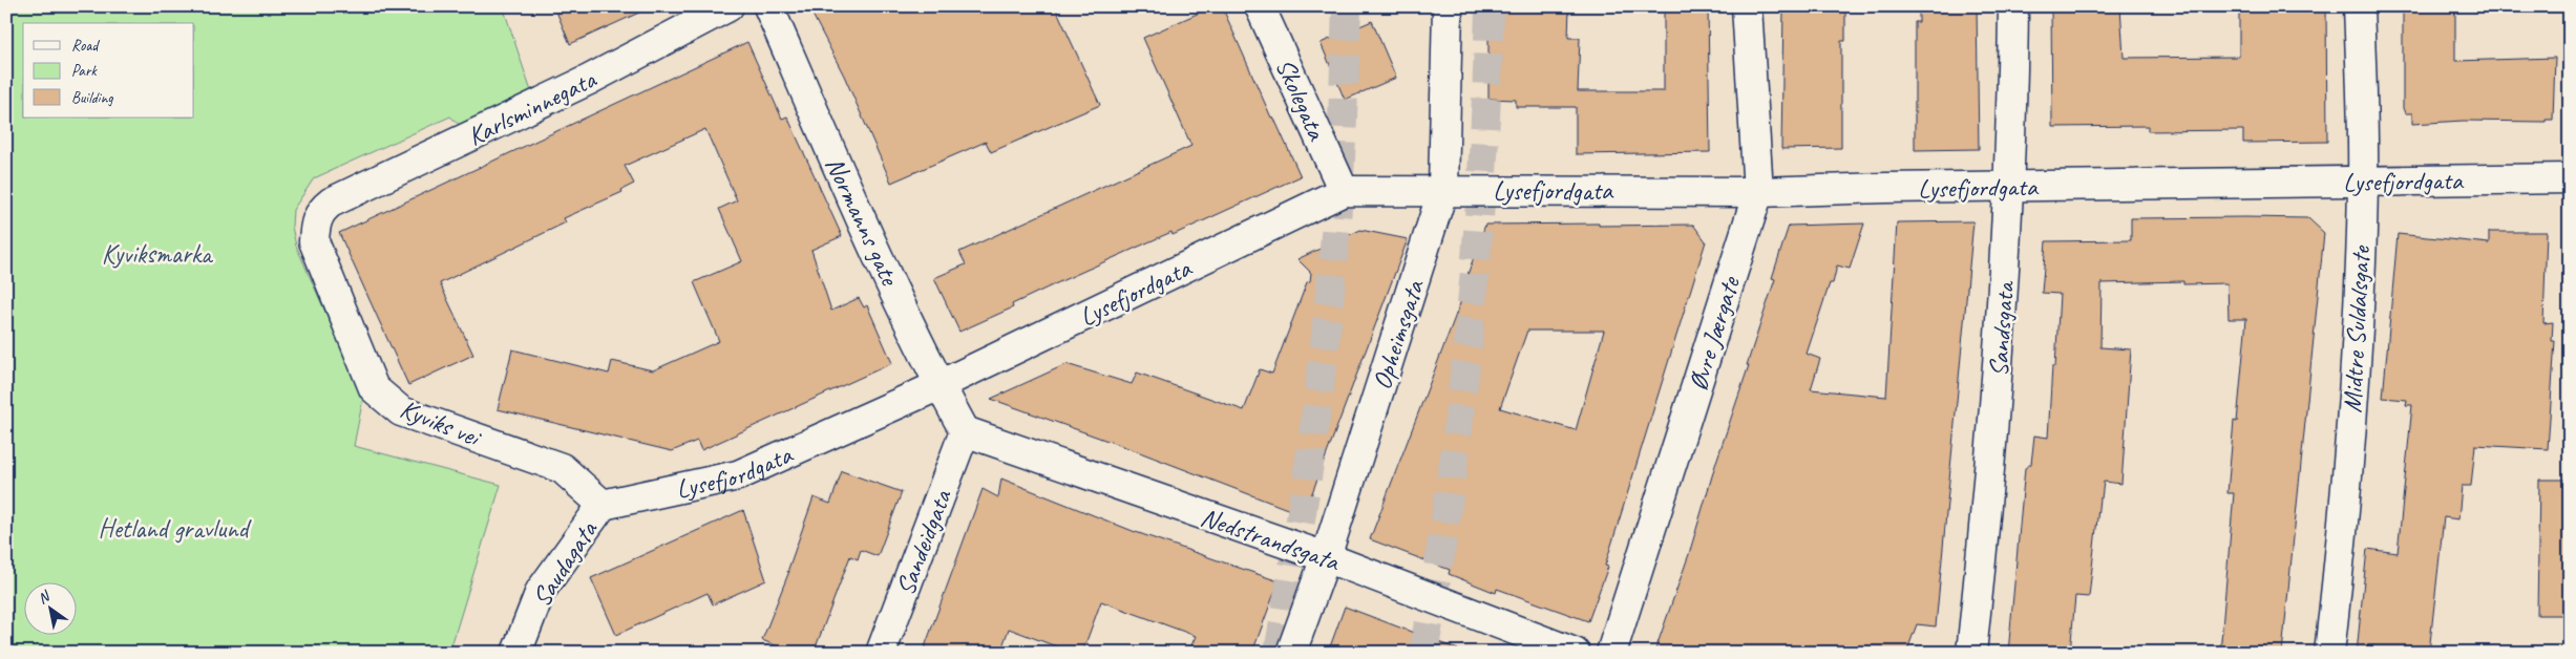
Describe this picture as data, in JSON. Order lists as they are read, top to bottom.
{
  "streets": {
    "street": [
      "Skolegata",
      "Karlsminnegata",
      "Lysefjordgata",
      "Normanns gate",
      "Sandsgata",
      "Midtre Suldalsgate",
      "Øvre Jærgate",
      "Opheimsgata",
      "Kyviks vei",
      "Nedstrandsgata",
      "Sandeidgata",
      "Saudagata"
    ]
  },
  "crossings": [
    ["Skolegata", "Lysefjordgata"],
    ["Karlsminnegata", "Kyviks vei"],
    ["Lysefjordgata", "Normanns gate"],
    ["Lysefjordgata", "Sandsgata"],
    ["Lysefjordgata", "Midtre Suldalsgate"],
    ["Lysefjordgata", "Øvre Jærgate"],
    ["Lysefjordgata", "Opheimsgata"],
    ["Lysefjordgata", "Kyviks vei"],
    ["Lysefjordgata", "Saudagata"],
    ["Normanns gate", "Nedstrandsgata"],
    ["Normanns gate", "Sandeidgata"],
    ["Opheimsgata", "Nedstrandsgata"],
    ["Kyviks vei", "Saudagata"],
    ["Nedstrandsgata", "Sandeidgata"]
  ],
  "parks": ["Kyviksmarka", "Hetland gravlund"],
  "legend": ["Road", "Park", "Building"],
  "north": "top left"
}
